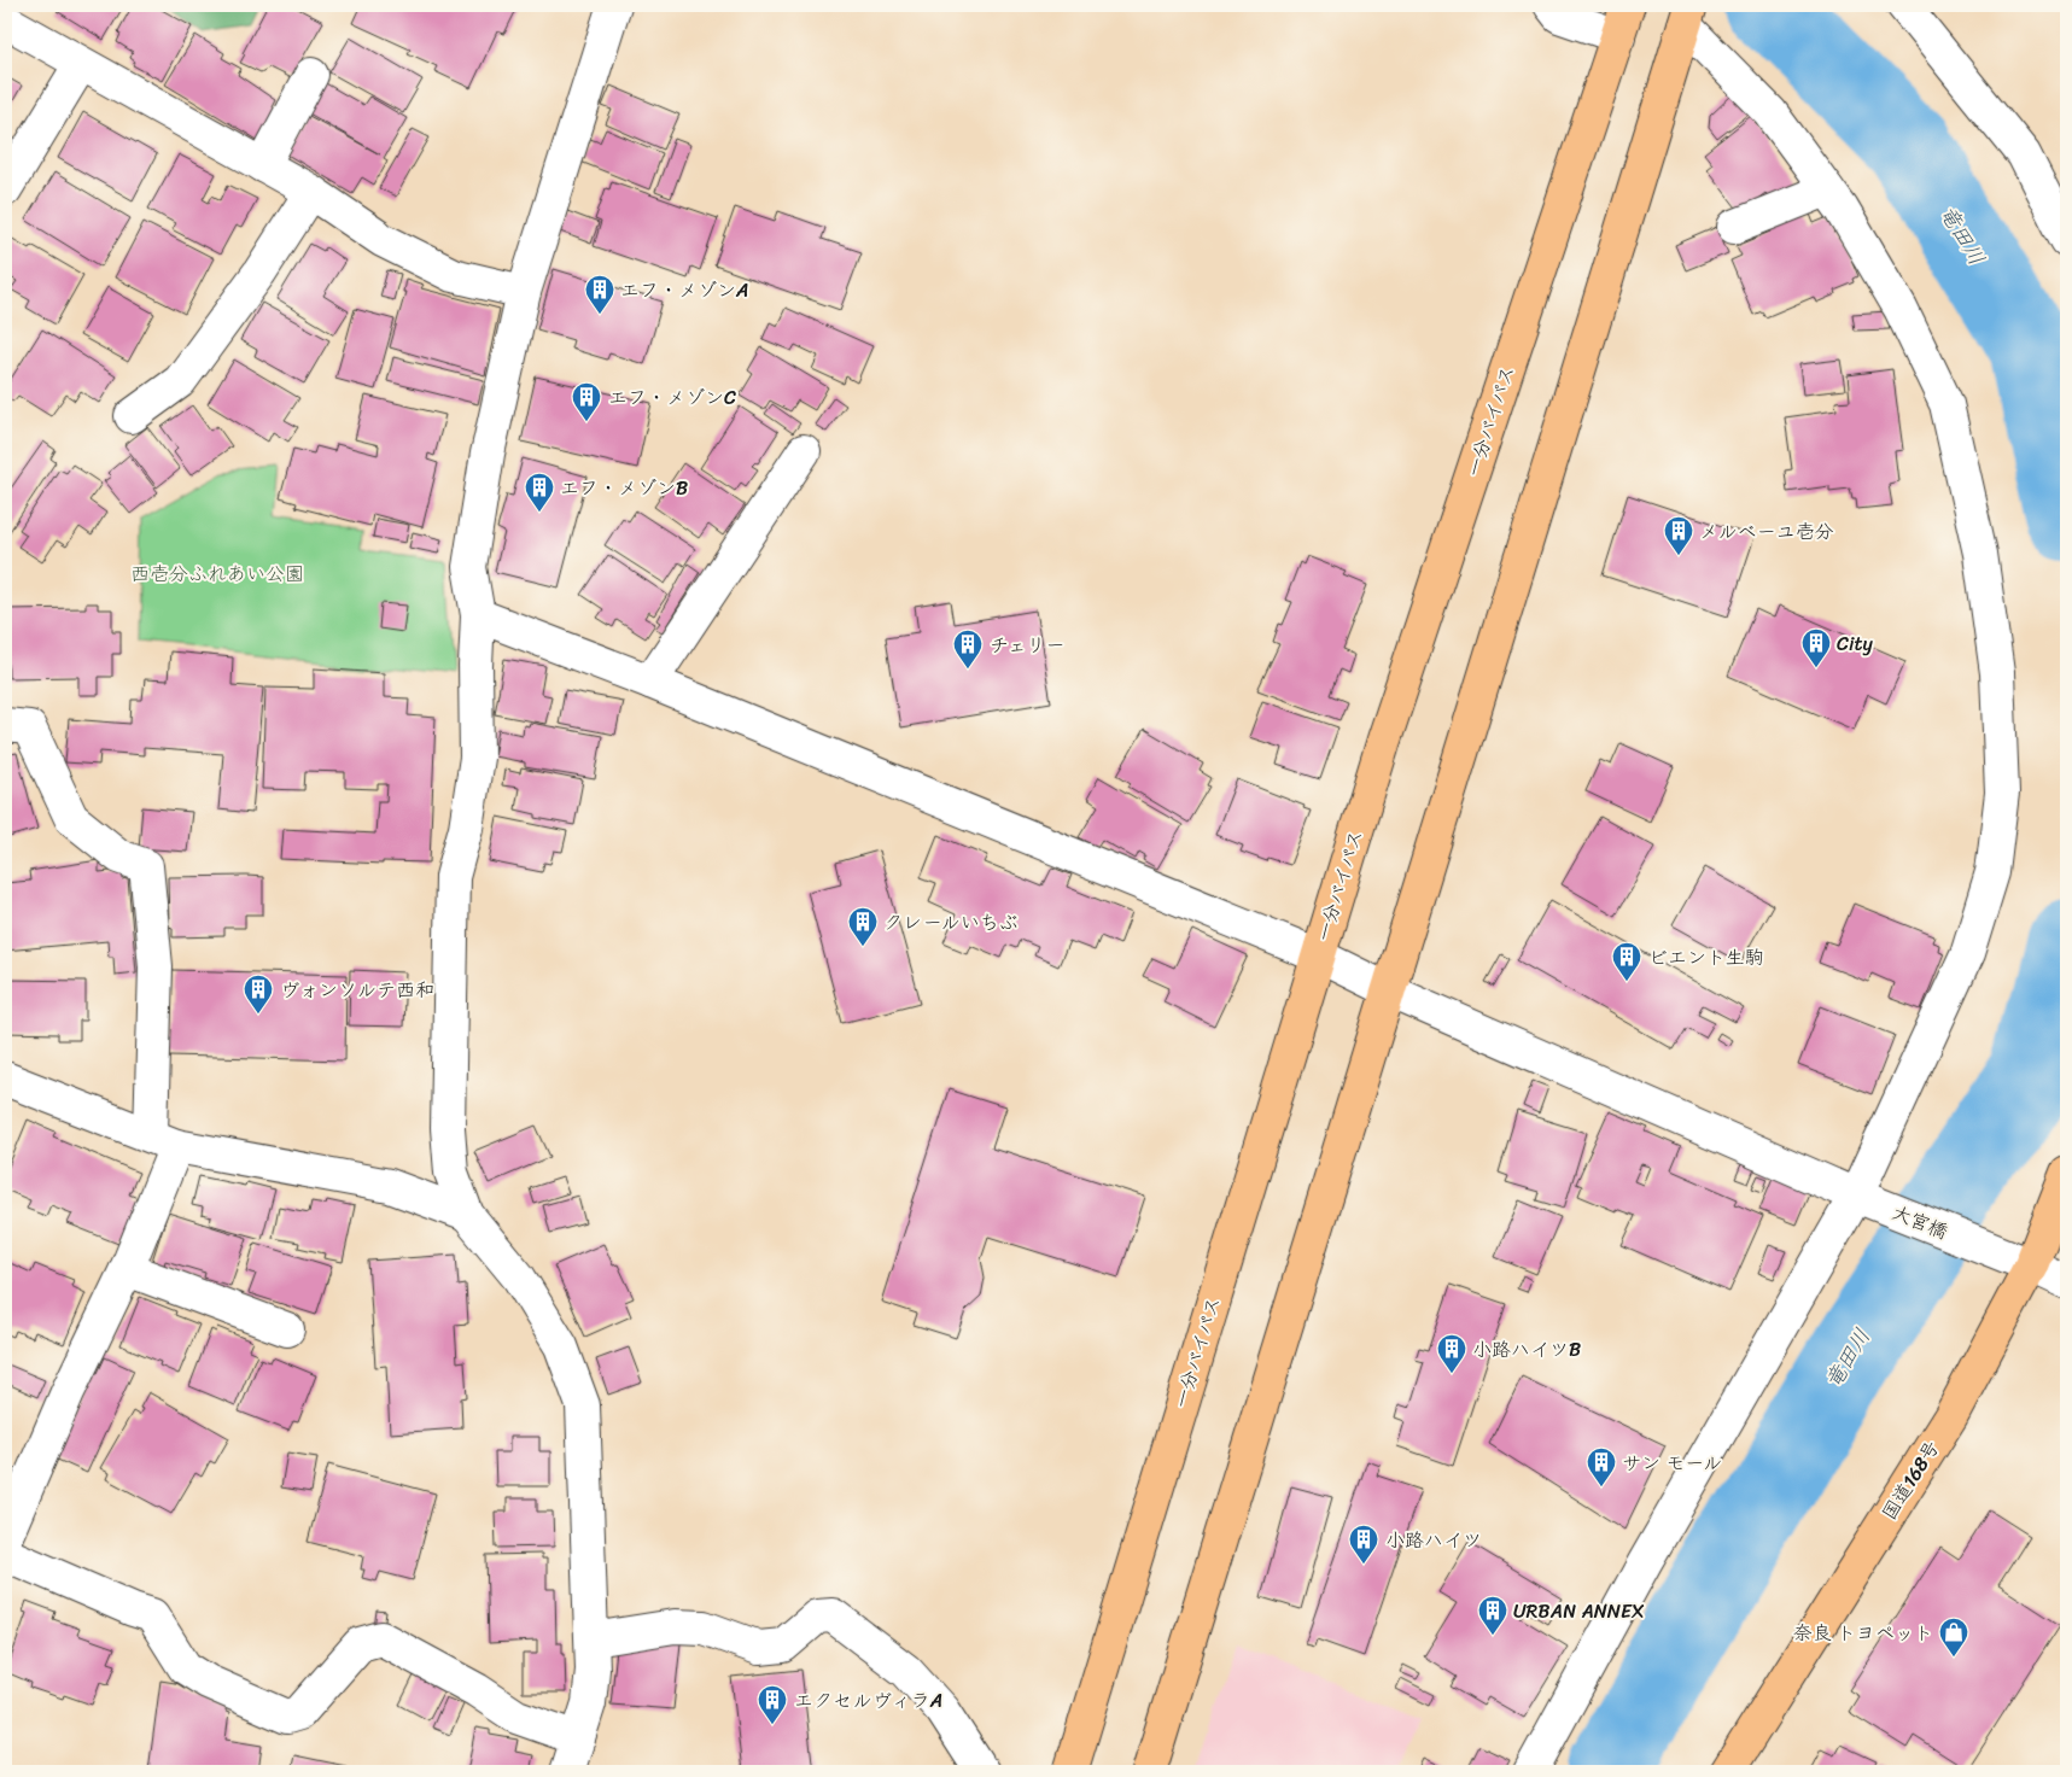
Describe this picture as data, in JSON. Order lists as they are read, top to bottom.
{
  "streets": {
    "highway": ["一分バイパス", "国道168号"],
    "street": ["大宮橋"]
  },
  "crossings": [
    ["一分バイパス", "大宮橋"],
    ["大宮橋", "国道168号"]
  ],
  "water": ["竜田川"],
  "parks": ["西壱分ふれあい公園"],
  "places": {
    "building": [
      "エフ・メゾンA",
      "エフ・メゾンC",
      "エフ・メゾンB",
      "メルベーユ壱分",
      "City",
      "チェリー",
      "クレールいちぶ",
      "ビエント生駒",
      "ヴォンソルテ西和",
      "小路ハイツB",
      "サン モール",
      "小路ハイツ",
      "URBAN ANNEX",
      "エクセルヴィラA"
    ],
    "shop": ["奈良 トヨペット"]
  }
}
